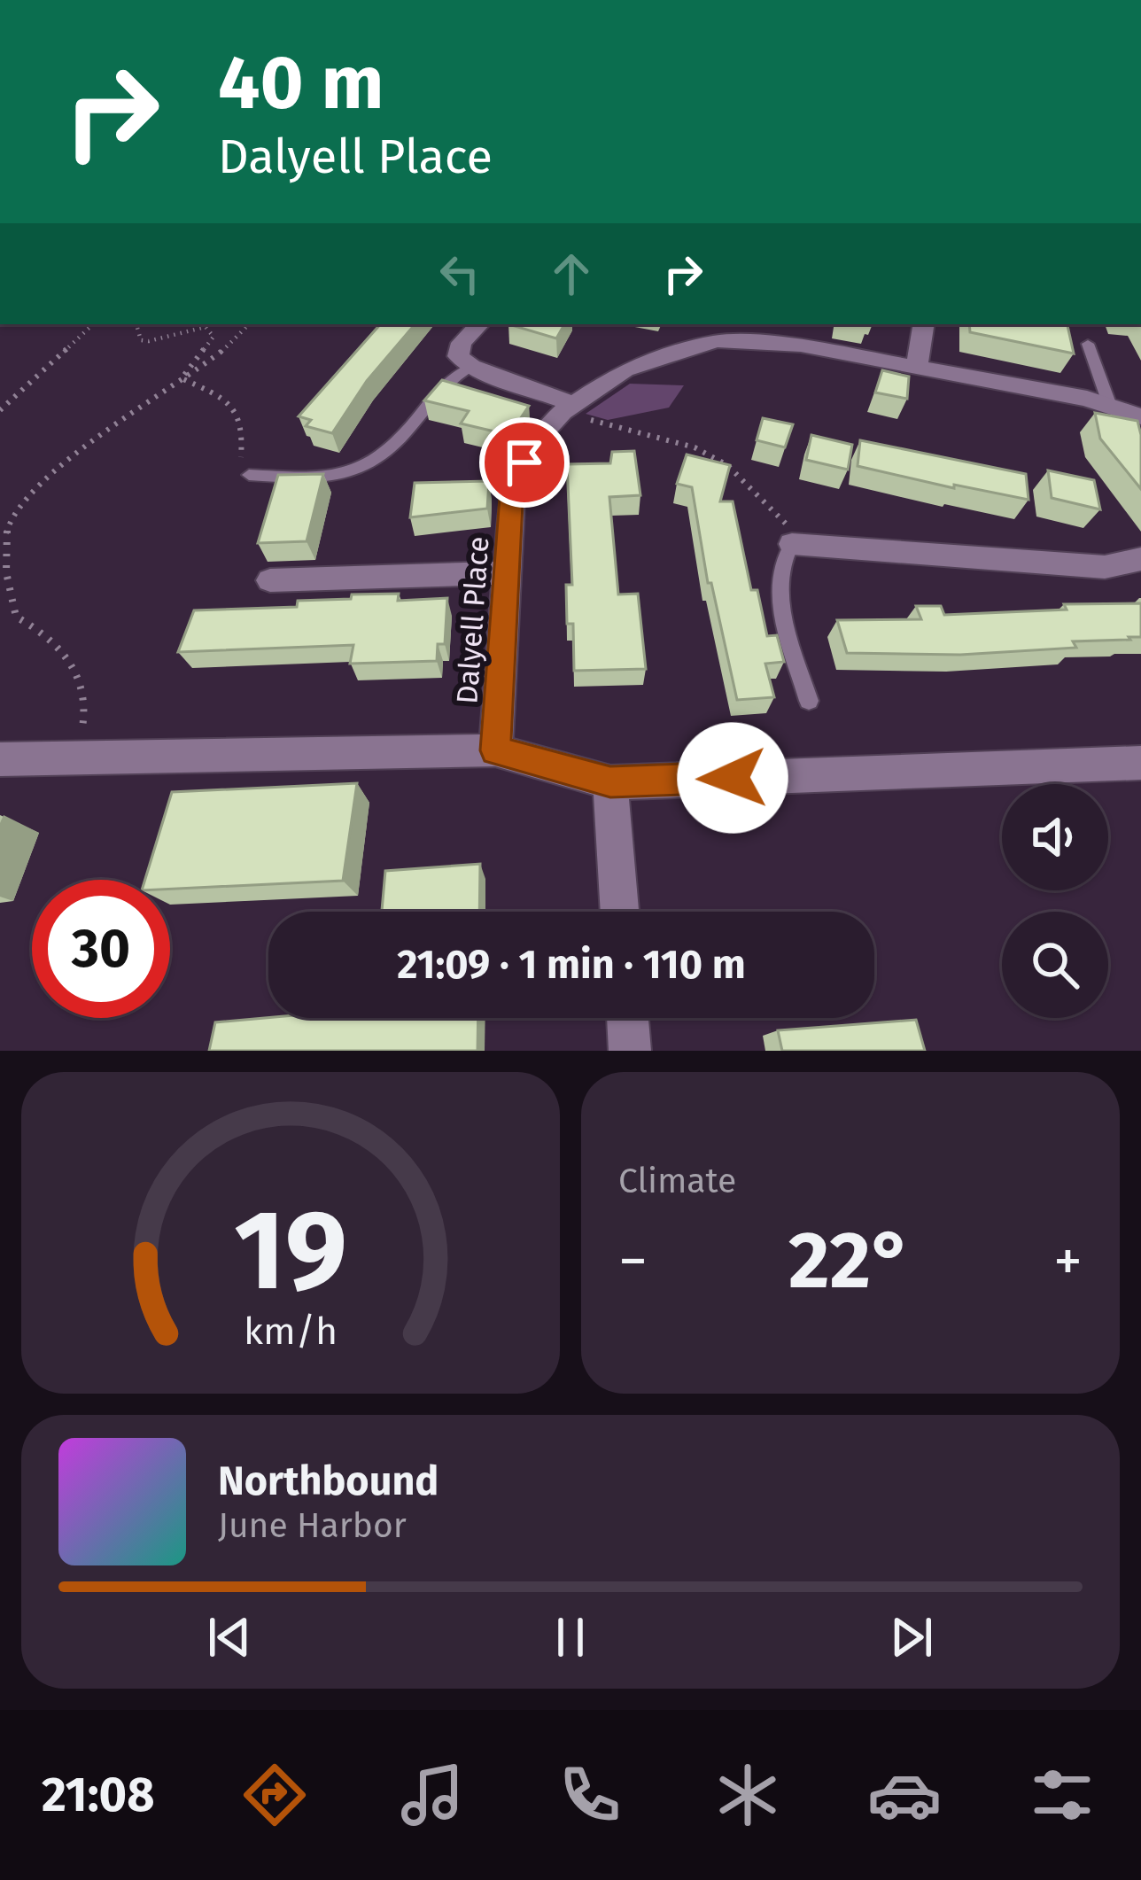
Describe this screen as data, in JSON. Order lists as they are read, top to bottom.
{
  "streets": {
    "street": ["Dalyell Place"]
  },
  "page": {
    "turn": ["40 m", "Dalyell Place"],
    "limit": "30",
    "trip": "21:09 · 1 min · 110 m",
    "tile": "Climate",
    "heat": ["−", "22°", "+"],
    "song": ["Northbound", "June Harbor"],
    "tabs": "21:08",
    "gauge": ["19", "km/h"]
  }
}
